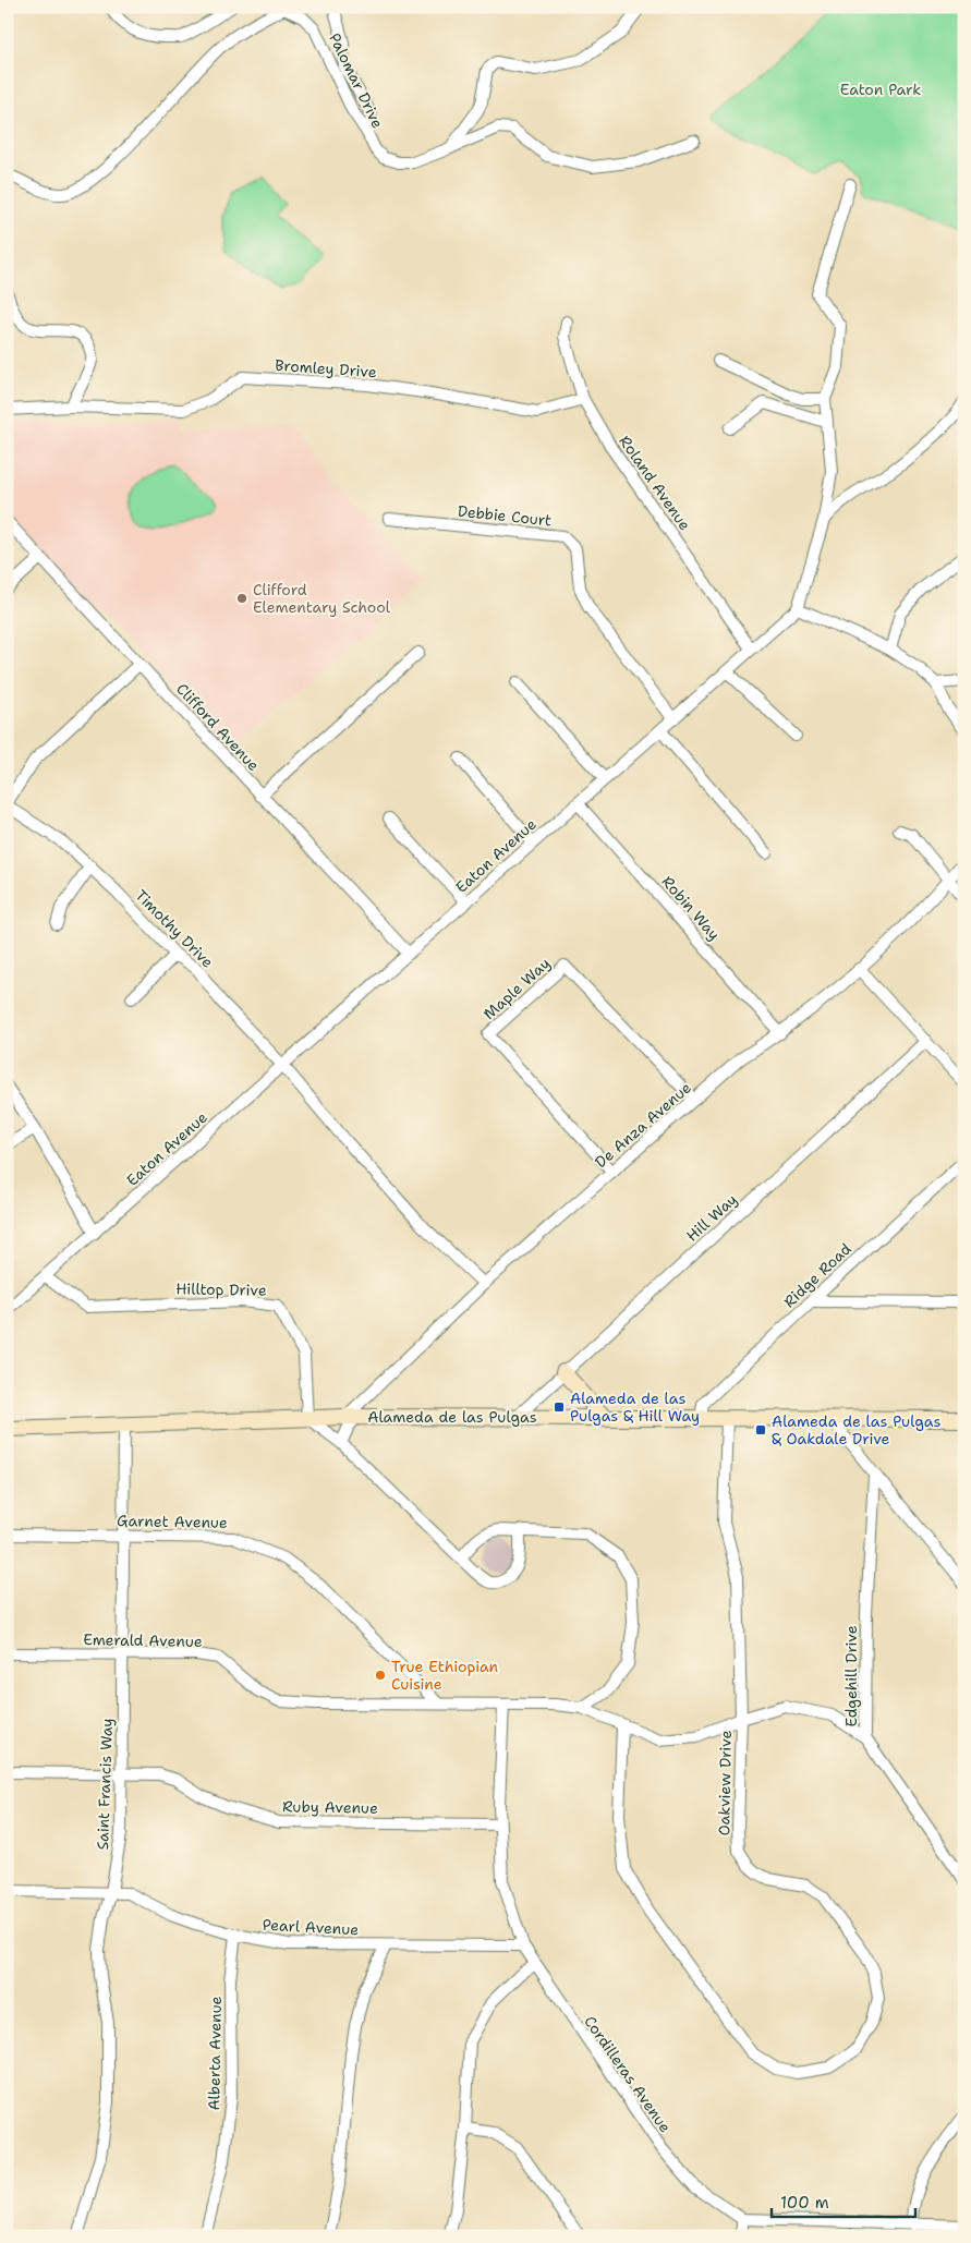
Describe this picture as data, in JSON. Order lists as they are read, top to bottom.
{
  "streets": {
    "main road": ["Alameda de las Pulgas"],
    "street": [
      "Palomar Drive",
      "Bromley Drive",
      "Roland Avenue",
      "Debbie Court",
      "Clifford Avenue",
      "Eaton Avenue",
      "Robin Way",
      "Timothy Drive",
      "Maple Way",
      "De Anza Avenue",
      "Hill Way",
      "Ridge Road",
      "Hilltop Drive",
      "Garnet Avenue",
      "Emerald Avenue",
      "Edgehill Drive",
      "Oakview Drive",
      "Saint Francis Way",
      "Ruby Avenue",
      "Pearl Avenue",
      "Alberta Avenue",
      "Cordilleras Avenue"
    ]
  },
  "crossings": [
    ["Bromley Drive", "Roland Avenue"],
    ["Roland Avenue", "Eaton Avenue"],
    ["Debbie Court", "Eaton Avenue"],
    ["Clifford Avenue", "Eaton Avenue"],
    ["Eaton Avenue", "Robin Way"],
    ["Eaton Avenue", "Timothy Drive"],
    ["Eaton Avenue", "Hilltop Drive"],
    ["Robin Way", "De Anza Avenue"],
    ["Timothy Drive", "De Anza Avenue"],
    ["Maple Way", "De Anza Avenue"],
    ["De Anza Avenue", "Alameda de las Pulgas"],
    ["Hill Way", "Alameda de las Pulgas"],
    ["Ridge Road", "Alameda de las Pulgas"],
    ["Hilltop Drive", "Alameda de las Pulgas"],
    ["Alameda de las Pulgas", "Oakview Drive"],
    ["Alameda de las Pulgas", "Saint Francis Way"],
    ["Garnet Avenue", "Emerald Avenue"],
    ["Garnet Avenue", "Saint Francis Way"],
    ["Emerald Avenue", "Edgehill Drive"],
    ["Emerald Avenue", "Oakview Drive"],
    ["Emerald Avenue", "Saint Francis Way"],
    ["Emerald Avenue", "Cordilleras Avenue"],
    ["Saint Francis Way", "Ruby Avenue"],
    ["Saint Francis Way", "Pearl Avenue"],
    ["Ruby Avenue", "Cordilleras Avenue"],
    ["Pearl Avenue", "Alberta Avenue"],
    ["Pearl Avenue", "Cordilleras Avenue"]
  ],
  "parks": ["Eaton Park"],
  "places": {
    "other": ["Clifford Elementary School", "True Ethiopian Cuisine"],
    "transit": ["Alameda de las Pulgas & Hill Way", "Alameda de las Pulgas & Oakdale Drive"]
  },
  "scale_bar": "100 m"
}
